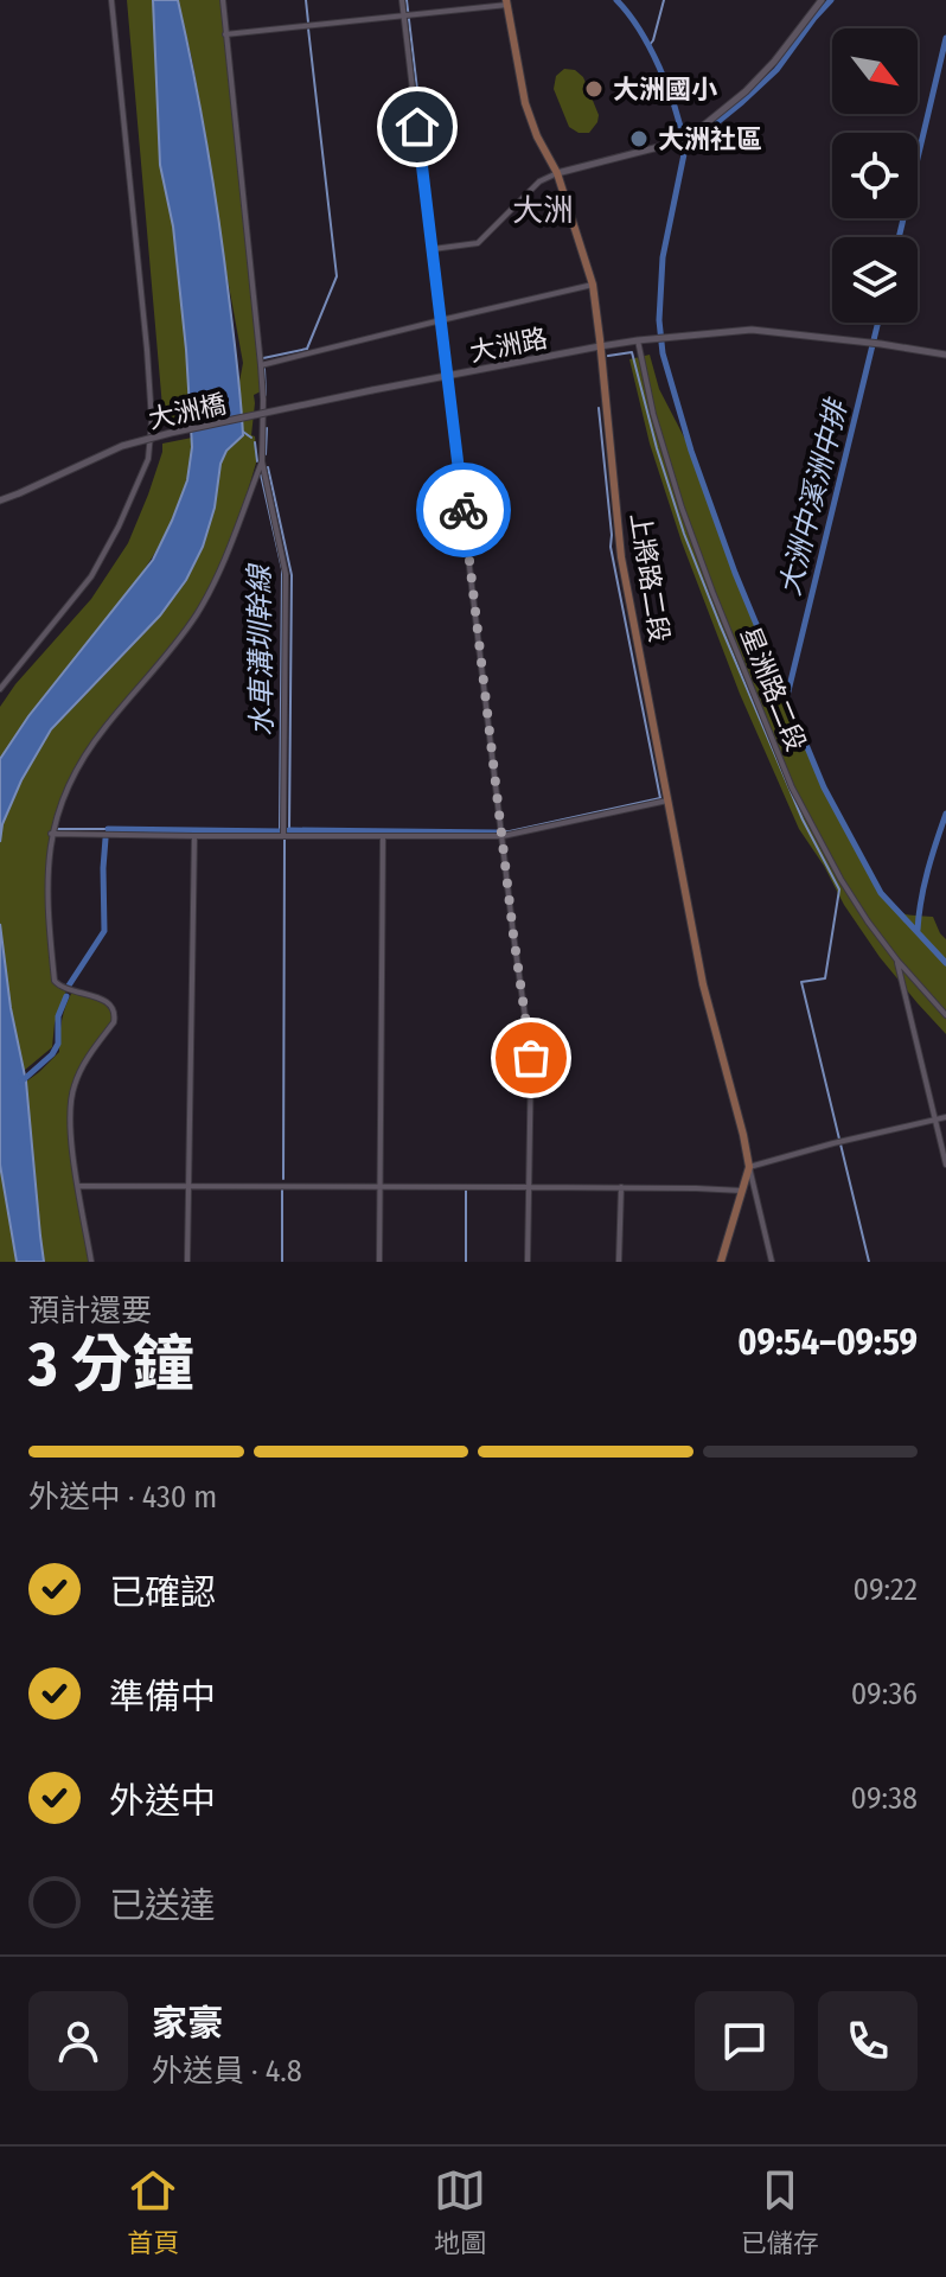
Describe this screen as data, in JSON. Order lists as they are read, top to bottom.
{
  "streets": {
    "main road": ["上將路二段"],
    "street": ["大洲路", "大洲橋", "星洲路二段"]
  },
  "crossings": [
    ["大洲路", "大洲橋"],
    ["大洲路", "上將路二段"],
    ["大洲路", "星洲路二段"]
  ],
  "districts": ["大洲"],
  "water": ["大洲中溪洲中排", "水車溝圳幹線"],
  "places": ["大洲國小", "大洲社區"],
  "north": "bottom right",
  "page": {
    "heading": ["3 分鐘", "預計還要", "09:54–09:59"],
    "panel": ["家豪", "外送員 · 4.8"],
    "bar": "外送中 · 430 m",
    "list": [
      ["已確認", "09:22"],
      ["準備中", "09:36"],
      ["外送中", "09:38"],
      "已送達"
    ],
    "tabs": ["首頁", "地圖", "已儲存"]
  }
}
